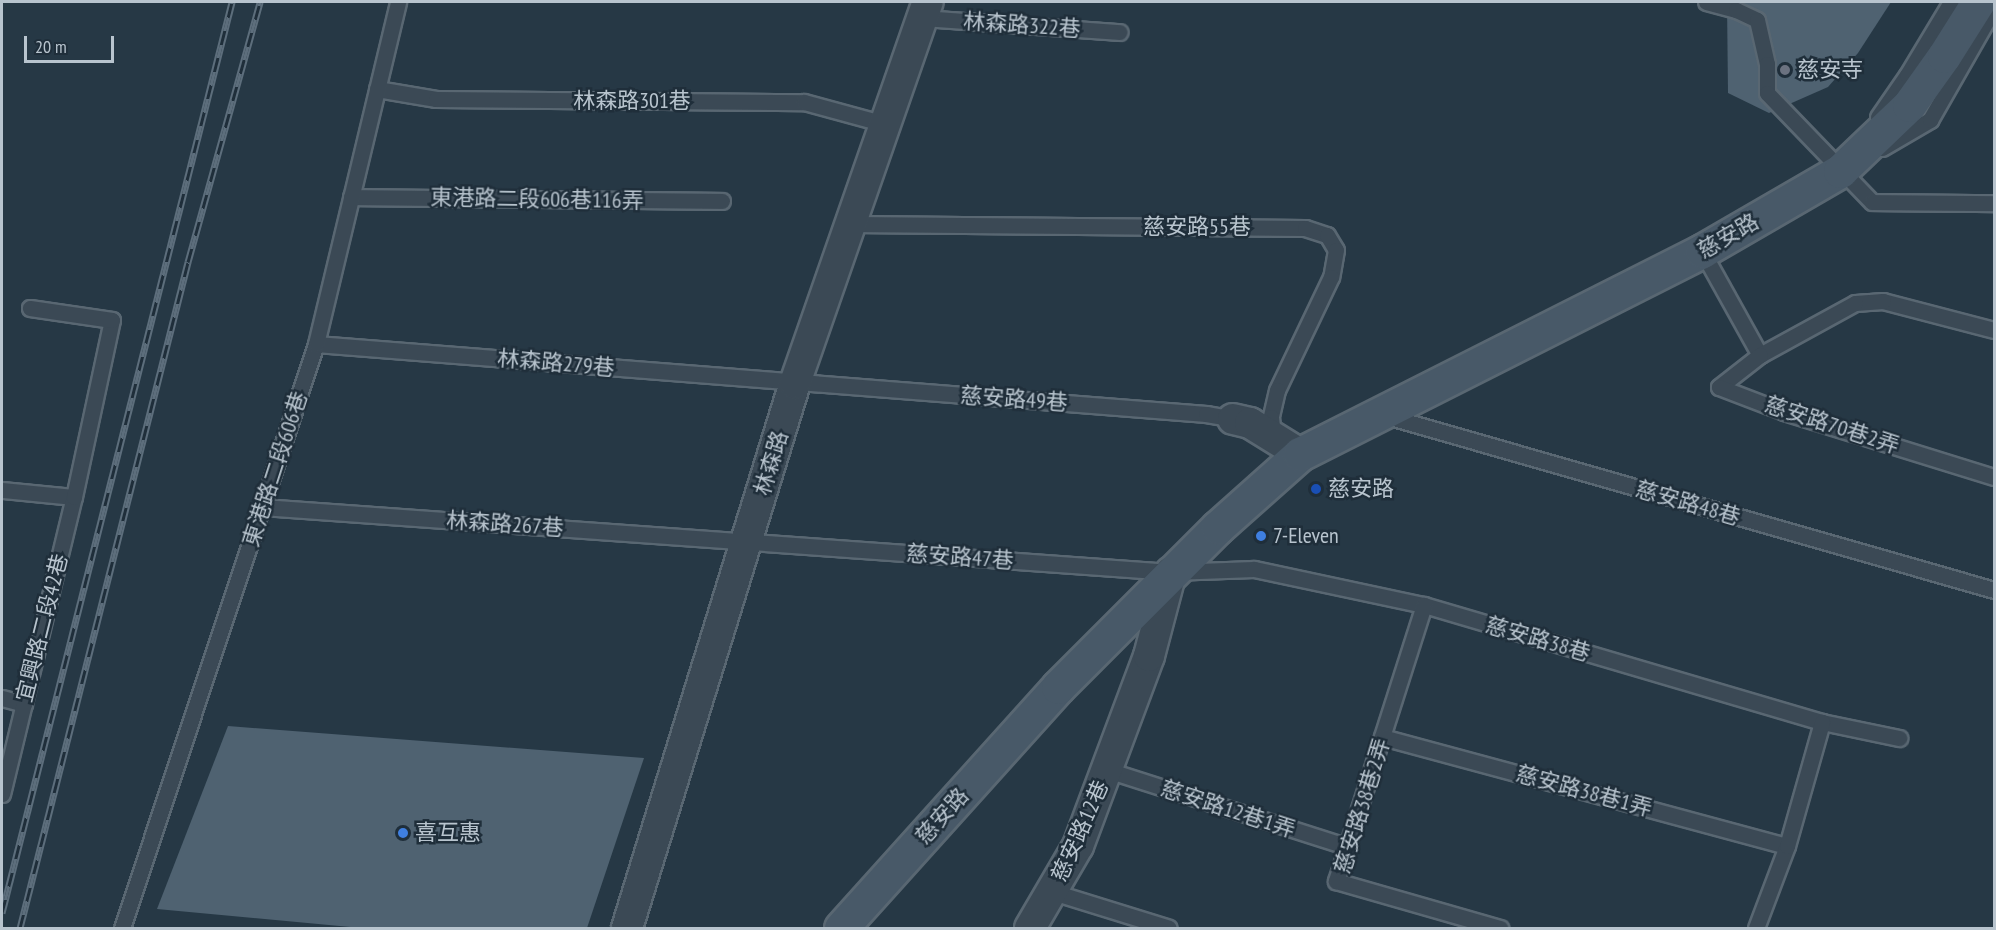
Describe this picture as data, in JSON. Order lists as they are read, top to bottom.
{
  "streets": {
    "street": ["慈安路", "林森路", "慈安路12巷"],
    "lane": [
      "林森路322巷",
      "林森路301巷",
      "東港路二段606巷116弄",
      "慈安路55巷",
      "林森路279巷",
      "慈安路49巷",
      "慈安路70巷2弄",
      "東港路二段606巷",
      "慈安路48巷",
      "林森路267巷",
      "慈安路47巷",
      "宜興路二段42巷",
      "慈安路38巷",
      "慈安路38巷1弄",
      "慈安路38巷2弄",
      "慈安路12巷1弄"
    ]
  },
  "crossings": [
    ["林森路322巷", "林森路"],
    ["林森路301巷", "林森路"],
    ["林森路301巷", "東港路二段606巷"],
    ["東港路二段606巷116弄", "東港路二段606巷"],
    ["慈安路55巷", "林森路"],
    ["慈安路", "慈安路48巷"],
    ["慈安路", "慈安路47巷"],
    ["慈安路", "慈安路38巷"],
    ["慈安路", "慈安路12巷"],
    ["林森路279巷", "慈安路49巷"],
    ["林森路279巷", "林森路"],
    ["林森路279巷", "東港路二段606巷"],
    ["慈安路49巷", "林森路"],
    ["林森路", "林森路267巷"],
    ["林森路", "慈安路47巷"],
    ["東港路二段606巷", "林森路267巷"],
    ["林森路267巷", "慈安路47巷"],
    ["慈安路47巷", "慈安路38巷"],
    ["慈安路47巷", "慈安路12巷"],
    ["慈安路38巷", "慈安路38巷2弄"],
    ["慈安路38巷", "慈安路12巷"],
    ["慈安路38巷1弄", "慈安路38巷2弄"],
    ["慈安路38巷2弄", "慈安路12巷1弄"],
    ["慈安路12巷1弄", "慈安路12巷"]
  ],
  "places": [
    "慈安寺",
    "慈安路",
    "7-Eleven",
    "喜互惠"
  ],
  "scale_bar": "20 m"
}
